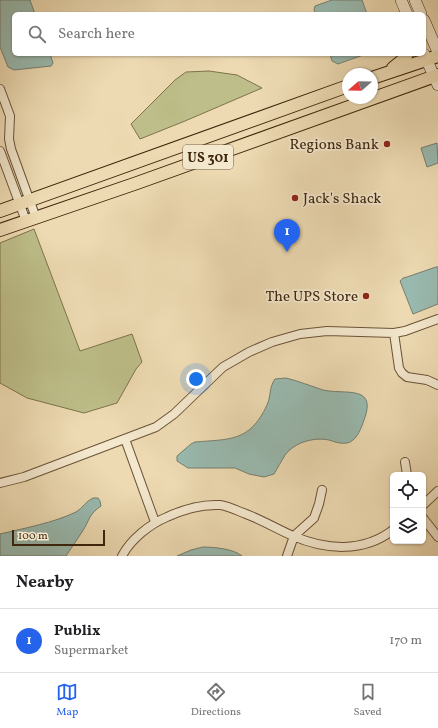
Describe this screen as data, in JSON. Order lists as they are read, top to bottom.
{
  "streets": {
    "main road": ["US 301"]
  },
  "places": ["Regions Bank", "Jack's Shack", "The UPS Store"],
  "scale_bar": "100 m",
  "north": "left",
  "page": {
    "search": "Search here",
    "pins": "1",
    "scale": "100 m",
    "heading": "Nearby",
    "list": [
      {
        "mark": "1",
        "name": "Publix",
        "note": "Supermarket",
        "value": "170 m"
      }
    ],
    "nav": ["Map", "Directions", "Saved"]
  }
}
